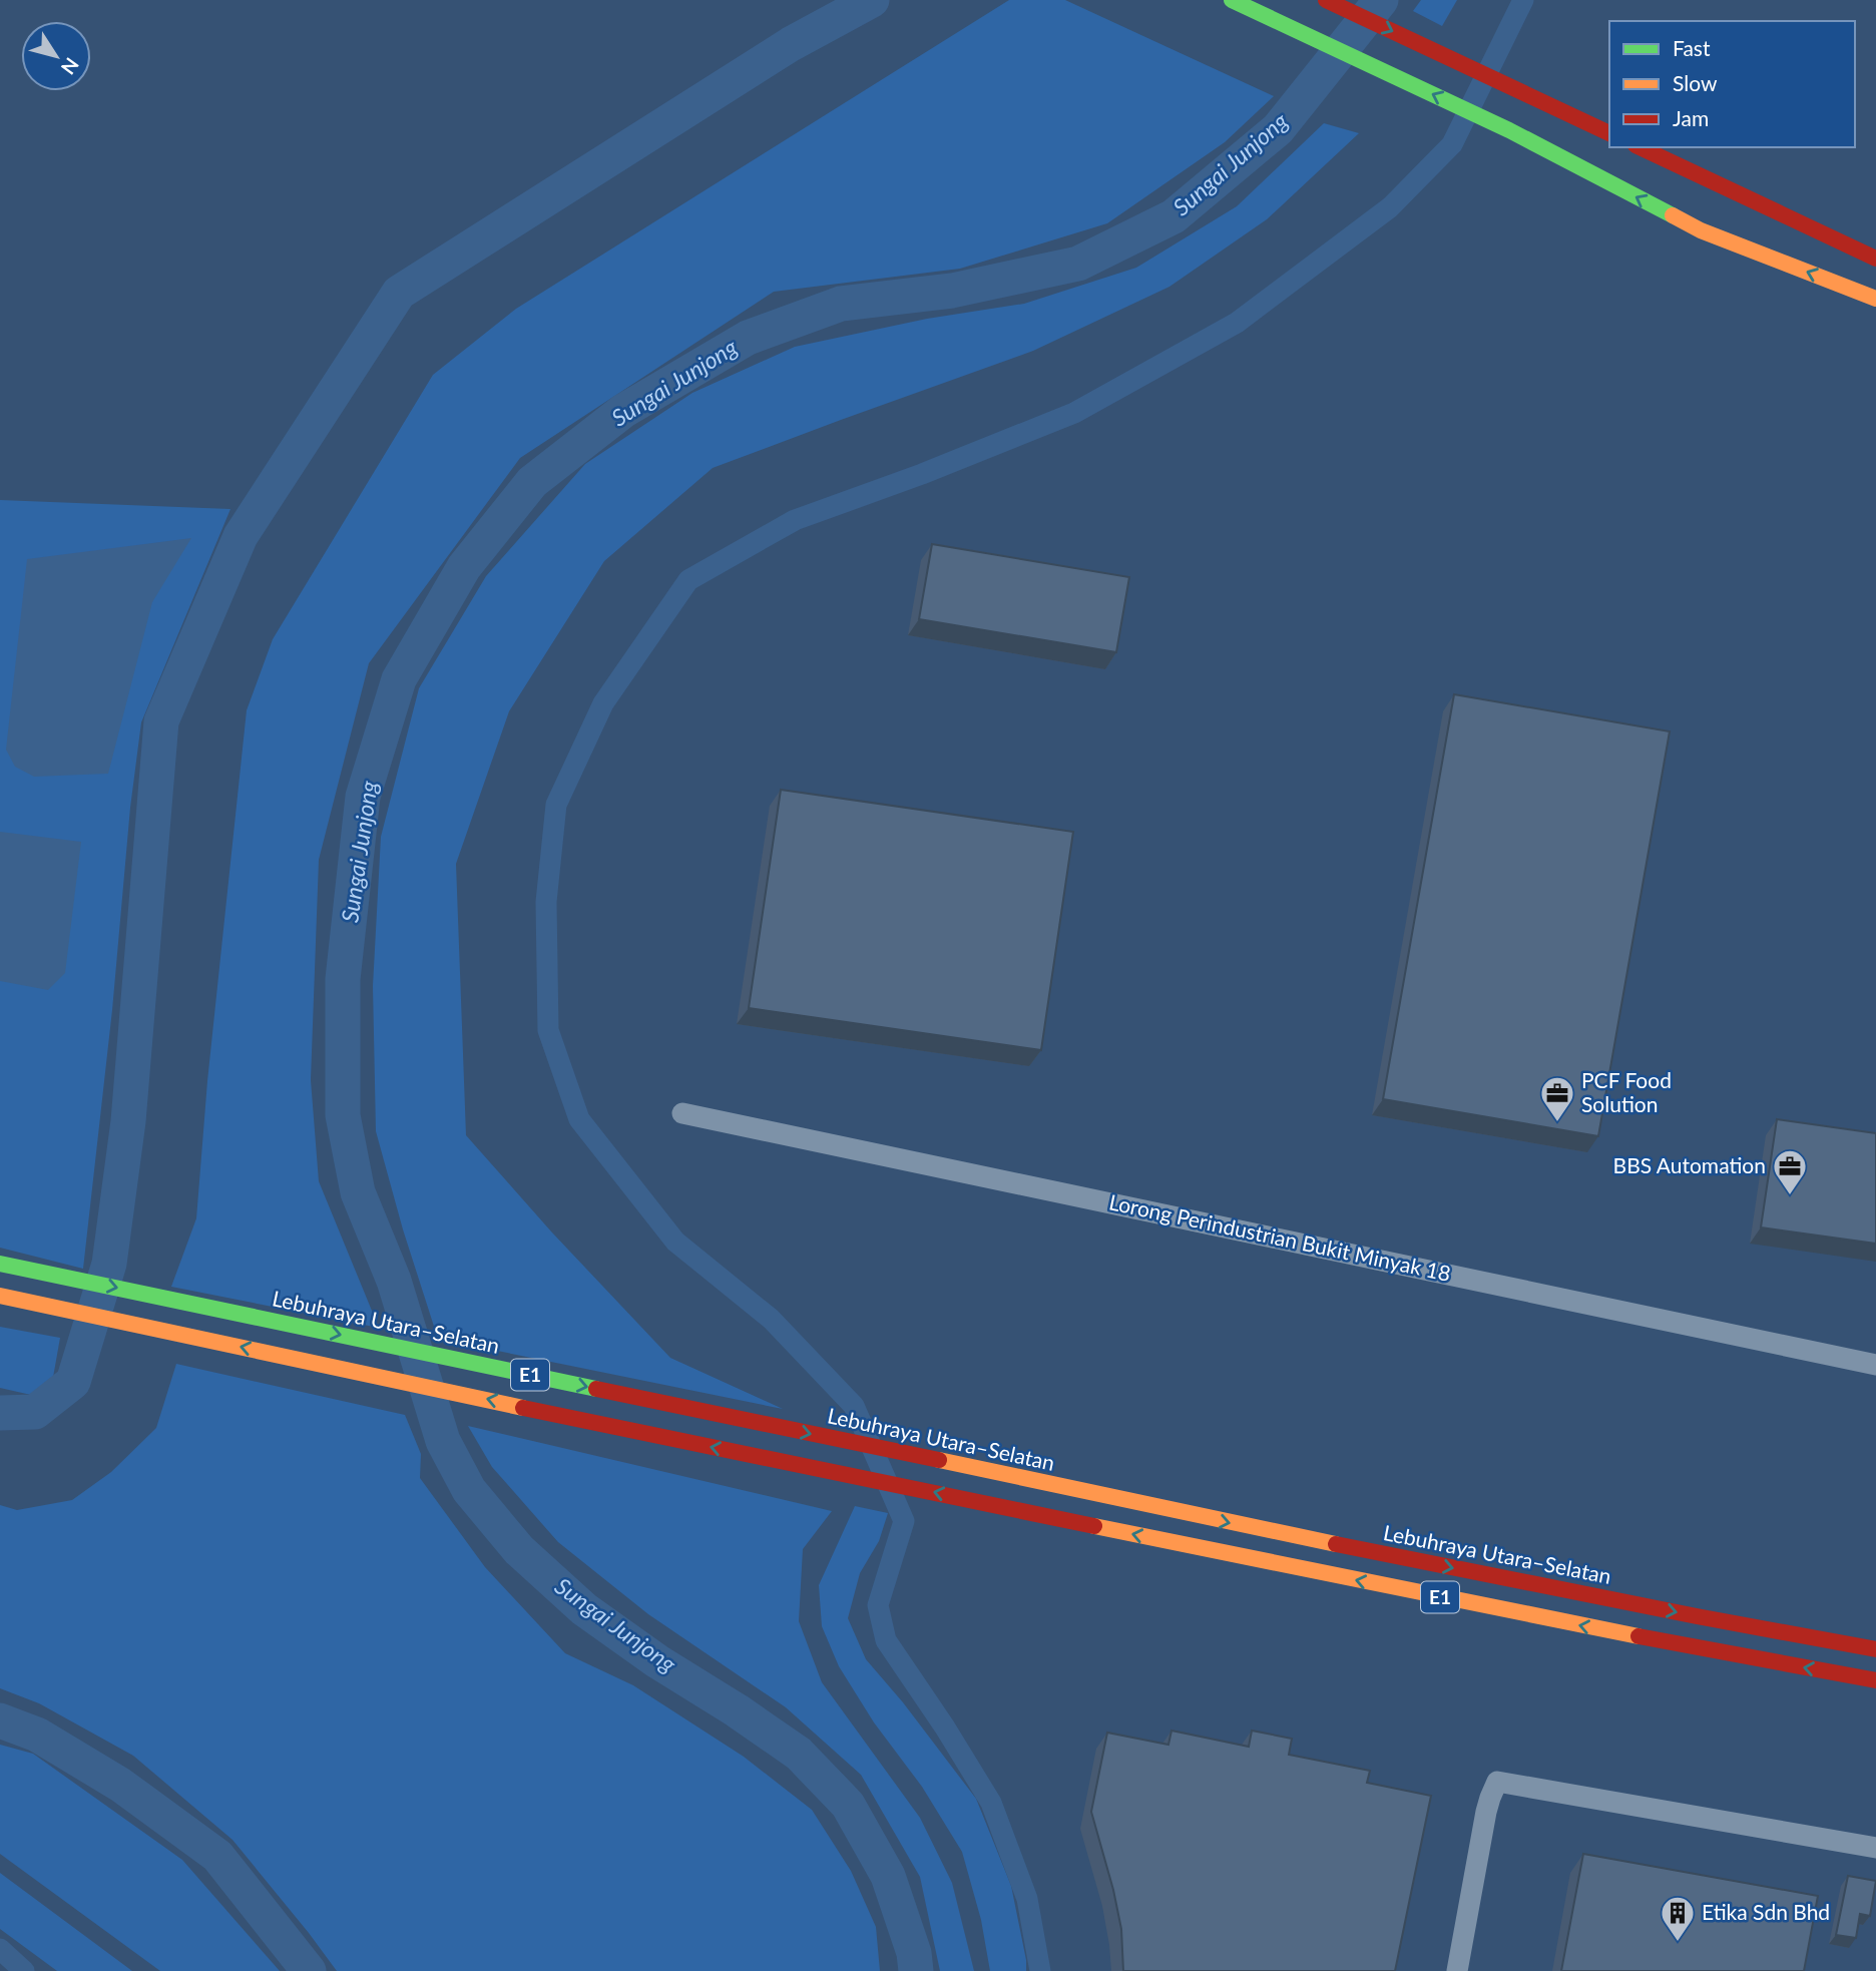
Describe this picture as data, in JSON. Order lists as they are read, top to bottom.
{
  "streets": {
    "main road": ["Lebuhraya Utara–Selatan", "E1"],
    "street": ["Lorong Perindustrian Bukit Minyak 18"]
  },
  "water": ["Sungai Junjong"],
  "places": {
    "office": ["PCF Food Solution", "BBS Automation"],
    "building": ["Etika Sdn Bhd"]
  },
  "legend": ["Fast", "Slow", "Jam"],
  "north": "bottom right"
}
